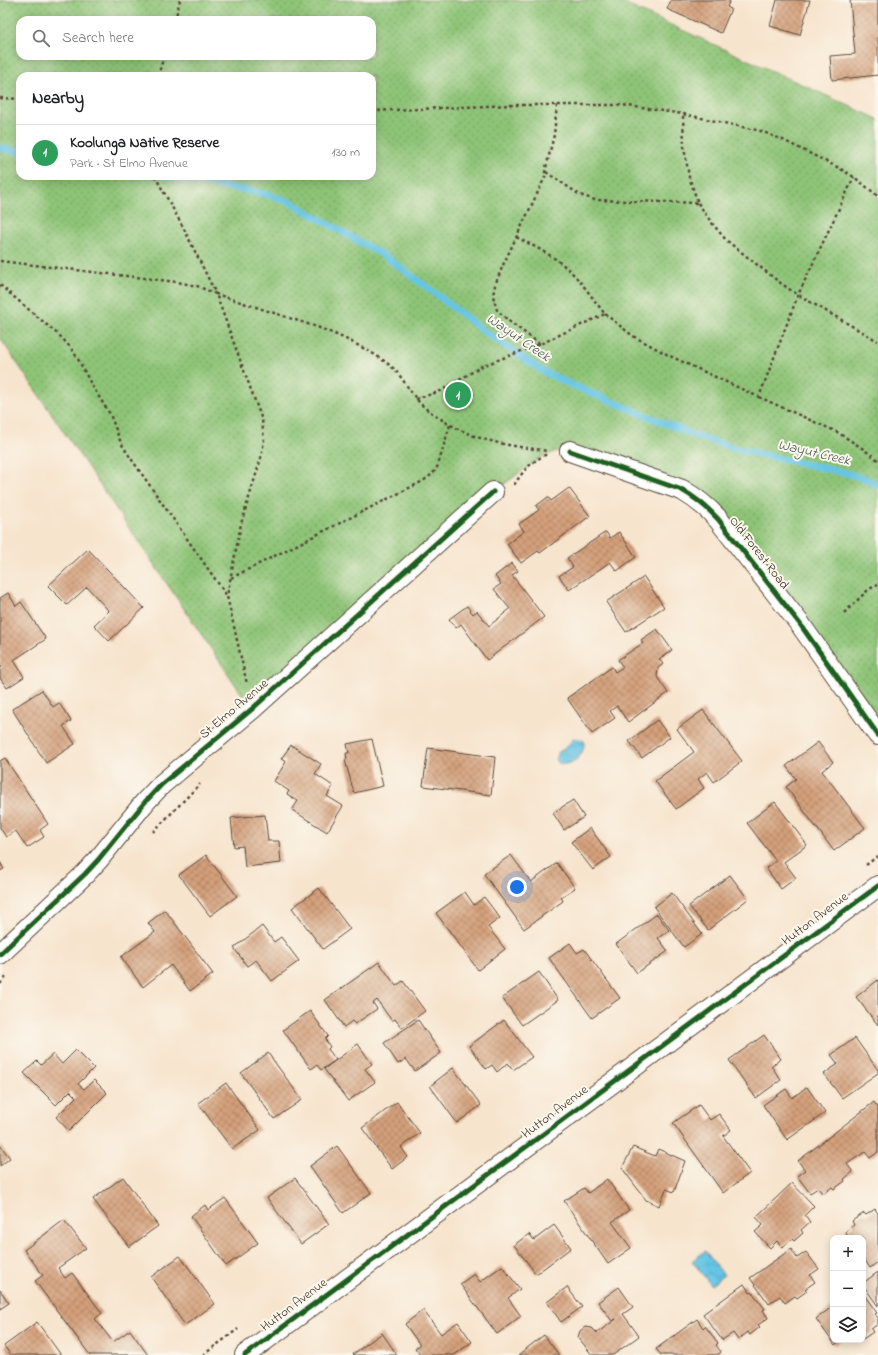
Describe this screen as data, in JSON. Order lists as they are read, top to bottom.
{
  "streets": {
    "street": ["Old Forest Road", "St Elmo Avenue", "Hutton Avenue"]
  },
  "water": ["Wayut Creek"],
  "page": {
    "search": "Search here",
    "heading": "Nearby",
    "list": [
      {
        "mark": "1",
        "name": "Koolunga Native Reserve",
        "note": "Park · St Elmo Avenue",
        "value": "130 m"
      }
    ],
    "pins": "1",
    "map_buttons": ["+", "−"]
  }
}
